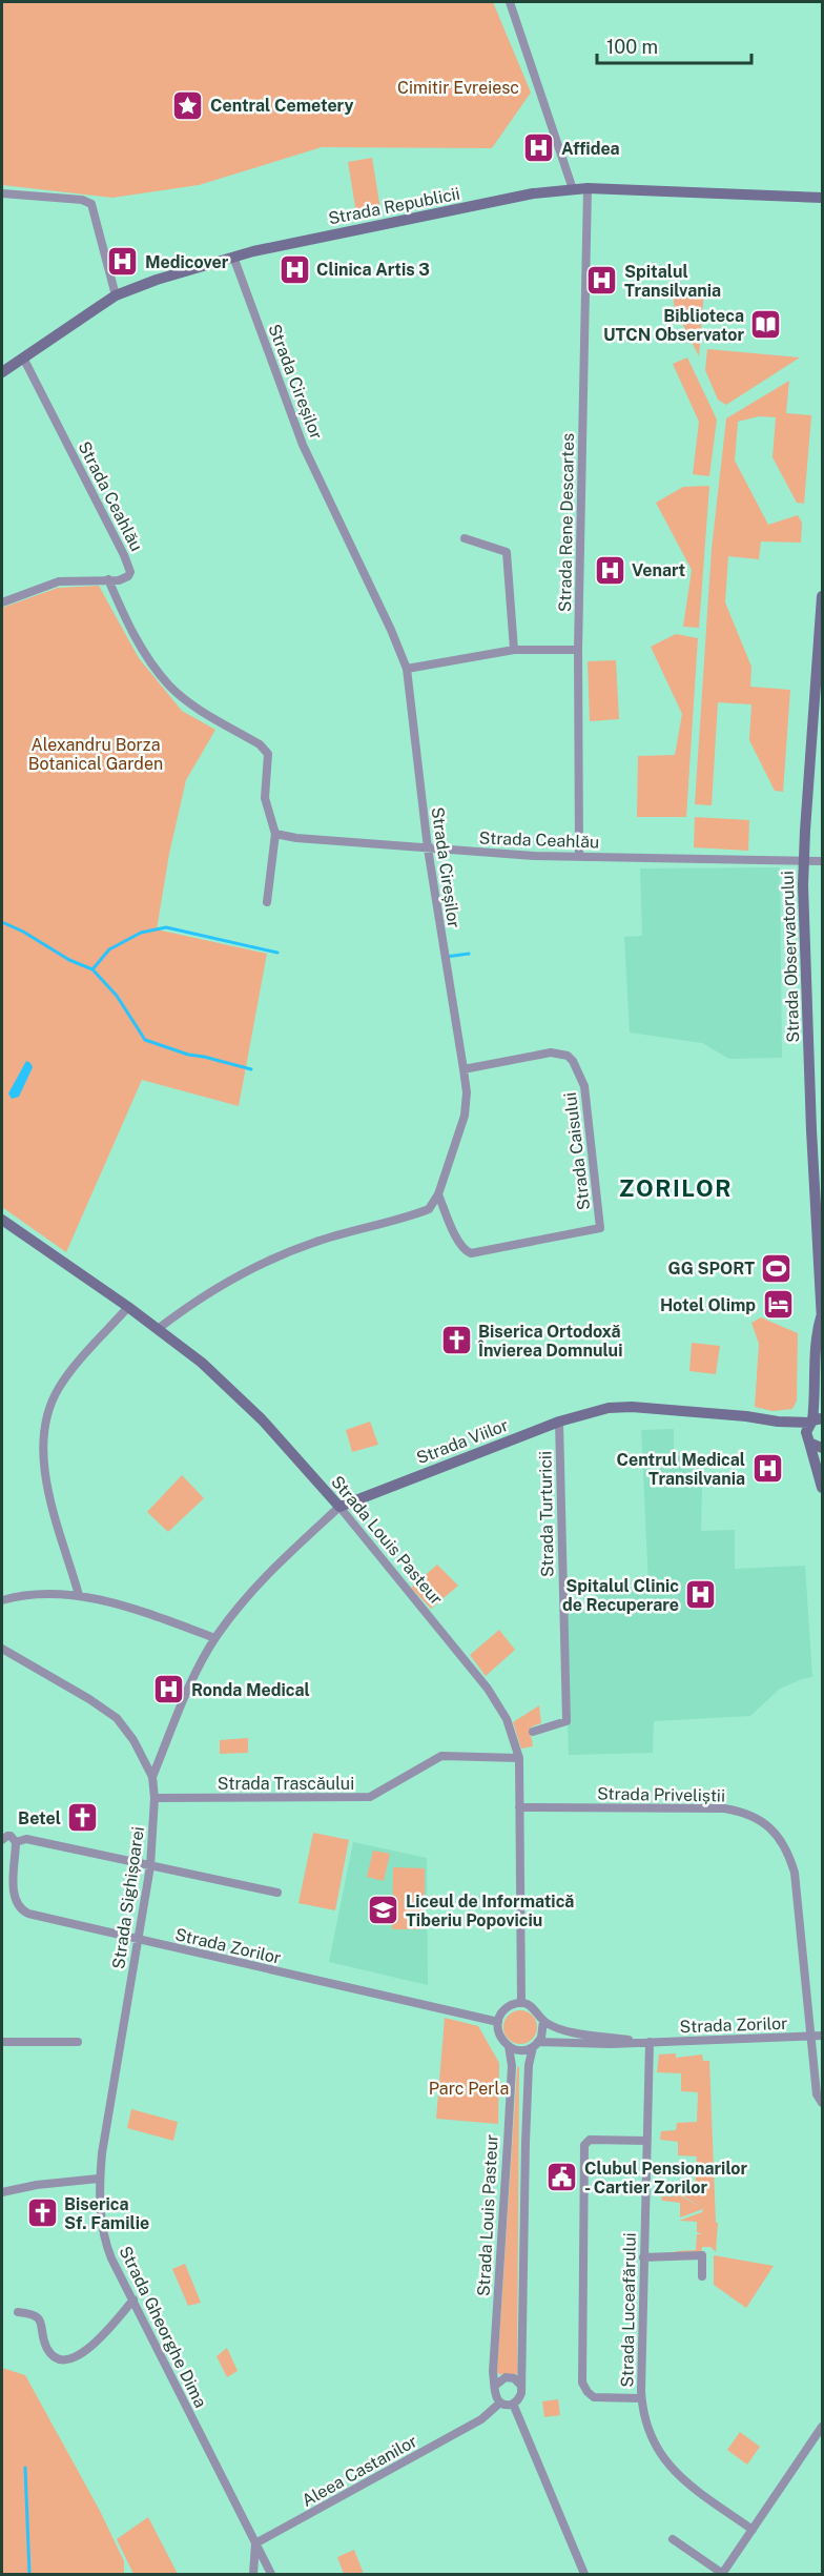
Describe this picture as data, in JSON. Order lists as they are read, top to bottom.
{
  "streets": {
    "street": [
      "Strada Republicii",
      "Strada Cireșilor",
      "Strada Ceahlău",
      "Strada Rene Descartes",
      "Strada Observatorului",
      "Strada Caisului",
      "Strada Viilor",
      "Strada Turturicii",
      "Strada Louis Pasteur",
      "Strada Trascăului",
      "Strada Priveliștii",
      "Strada Sighișoarei",
      "Strada Zorilor",
      "Strada Luceafărului",
      "Strada Gheorghe Dima",
      "Aleea Castanilor"
    ]
  },
  "crossings": [
    ["Strada Republicii", "Strada Cireșilor"],
    ["Strada Republicii", "Strada Ceahlău"],
    ["Strada Republicii", "Strada Rene Descartes"],
    ["Strada Cireșilor", "Strada Ceahlău"],
    ["Strada Cireșilor", "Strada Caisului"],
    ["Strada Ceahlău", "Strada Rene Descartes"],
    ["Strada Ceahlău", "Strada Observatorului"],
    ["Strada Observatorului", "Strada Viilor"],
    ["Strada Viilor", "Strada Turturicii"],
    ["Strada Viilor", "Strada Louis Pasteur"],
    ["Strada Viilor", "Strada Sighișoarei"],
    ["Strada Louis Pasteur", "Strada Trascăului"],
    ["Strada Louis Pasteur", "Strada Priveliștii"],
    ["Strada Louis Pasteur", "Strada Zorilor"],
    ["Strada Louis Pasteur", "Aleea Castanilor"],
    ["Strada Trascăului", "Strada Sighișoarei"],
    ["Strada Priveliștii", "Strada Zorilor"],
    ["Strada Sighișoarei", "Strada Zorilor"],
    ["Strada Sighișoarei", "Strada Gheorghe Dima"],
    ["Strada Zorilor", "Strada Luceafărului"],
    ["Strada Gheorghe Dima", "Aleea Castanilor"]
  ],
  "districts": ["ZORILOR"],
  "parks": ["Cimitir Evreiesc", "Alexandru Borza Botanical Garden", "Parc Perla"],
  "places": {
    "place": ["Central Cemetery"],
    "hospital": [
      "Affidea",
      "Medicover",
      "Clinica Artis 3",
      "Spitalul Transilvania",
      "Venart",
      "Centrul Medical Transilvania",
      "Spitalul Clinic de Recuperare",
      "Ronda Medical"
    ],
    "library": ["Biblioteca UTCN Observator"],
    "sports": ["GG SPORT"],
    "hotel": ["Hotel Olimp"],
    "church": ["Biserica Ortodoxă Învierea Domnului", "Betel", "Biserica Sf. Familie"],
    "school or university": ["Liceul de Informatică Tiberiu Popoviciu"],
    "public building": ["Clubul Pensionarilor - Cartier Zorilor"]
  },
  "scale_bar": "100 m"
}
